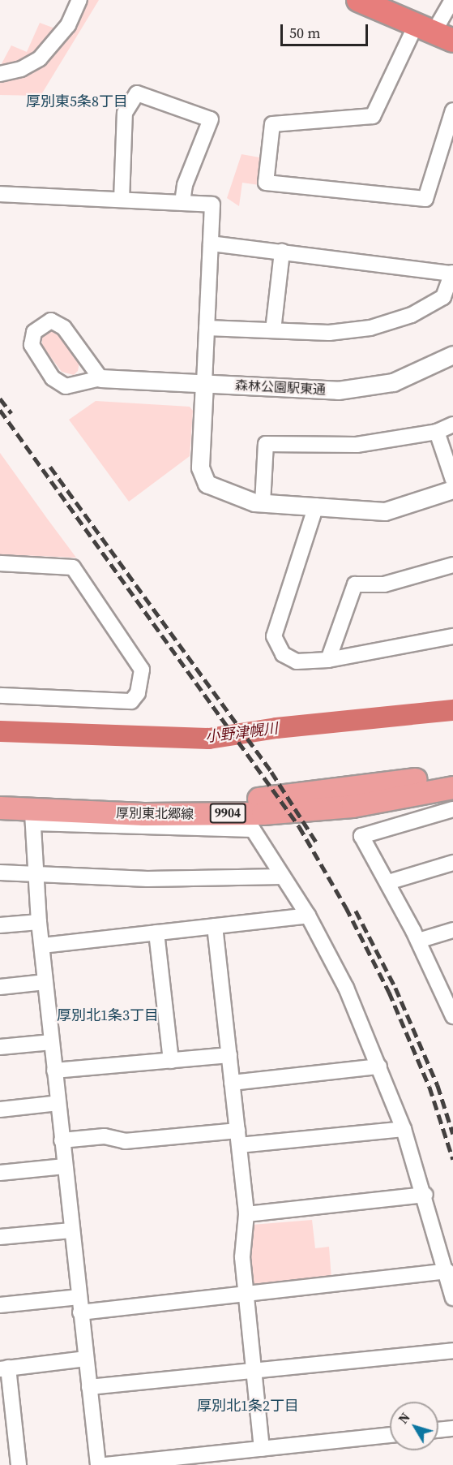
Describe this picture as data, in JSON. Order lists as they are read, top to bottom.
{
  "streets": {
    "main road": ["厚別東北郷線", "9904"],
    "street": ["森林公園駅東通"]
  },
  "districts": ["厚別東5条8丁目", "厚別北1条3丁目", "厚別北1条2丁目"],
  "water": ["小野津幌川"],
  "scale_bar": "50 m",
  "north": "top left"
}
